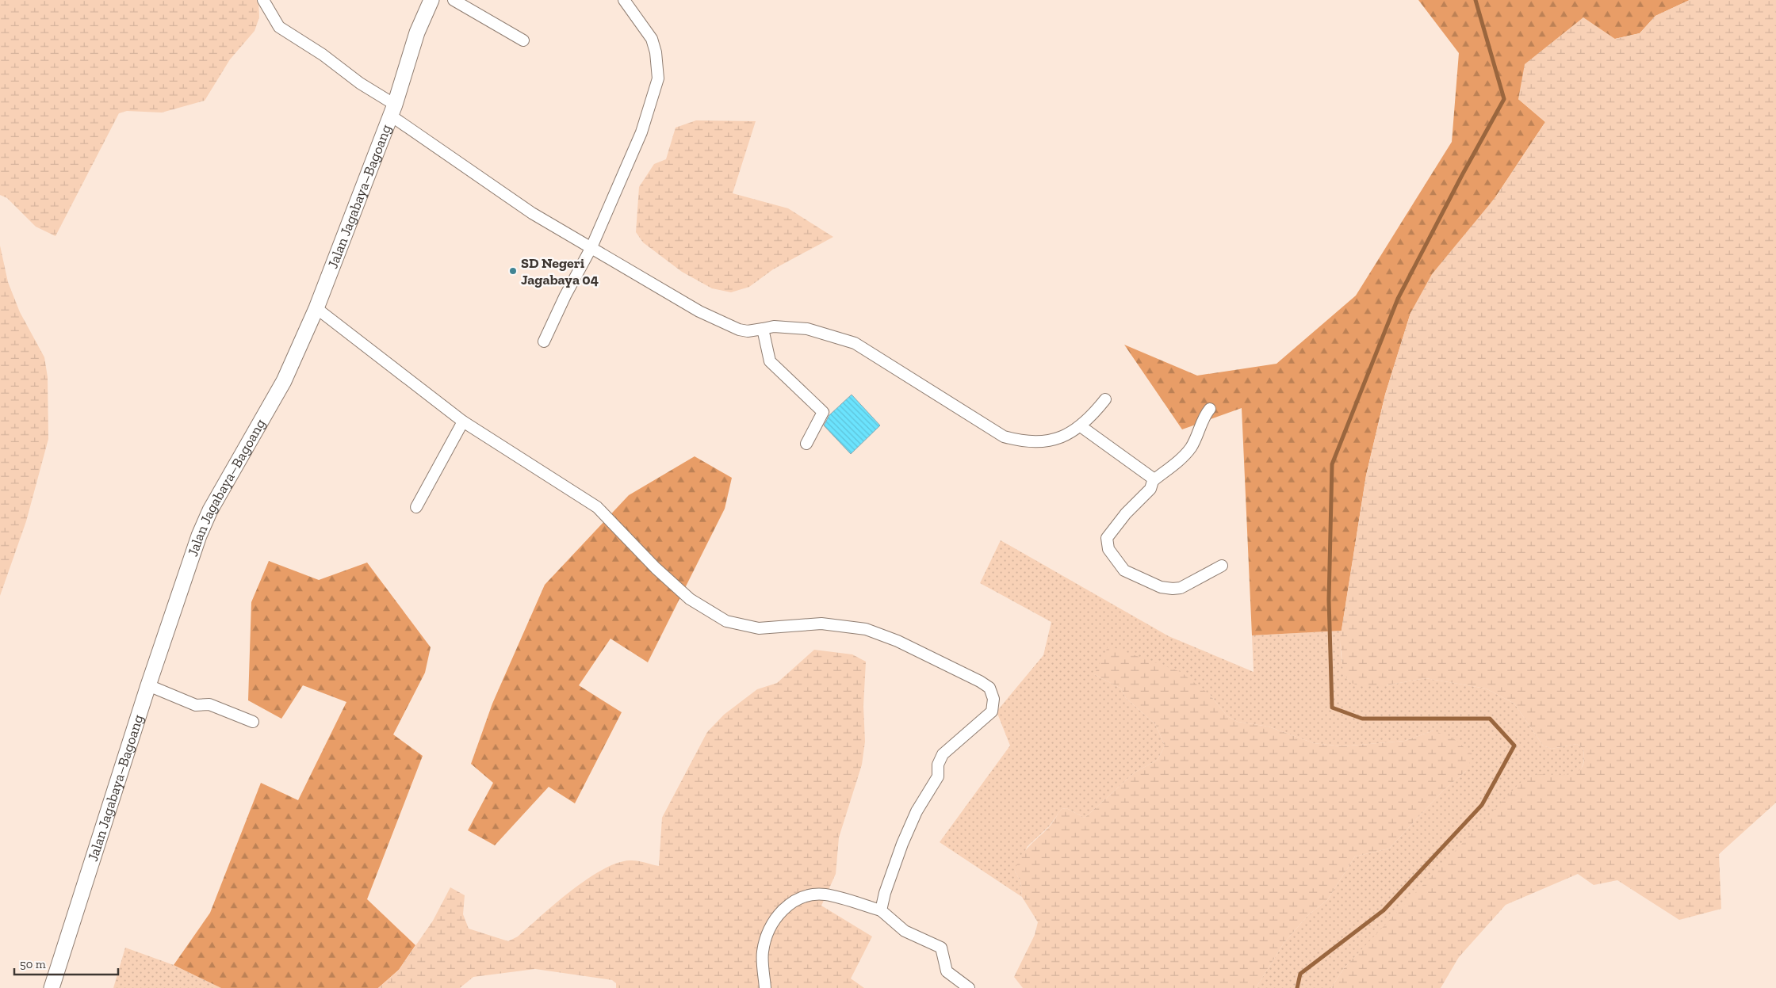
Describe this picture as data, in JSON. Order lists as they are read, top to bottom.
{
  "streets": {
    "street": ["Jalan Jagabaya–Bagoang"]
  },
  "places": ["SD Negeri Jagabaya 04"],
  "scale_bar": "50 m"
}
